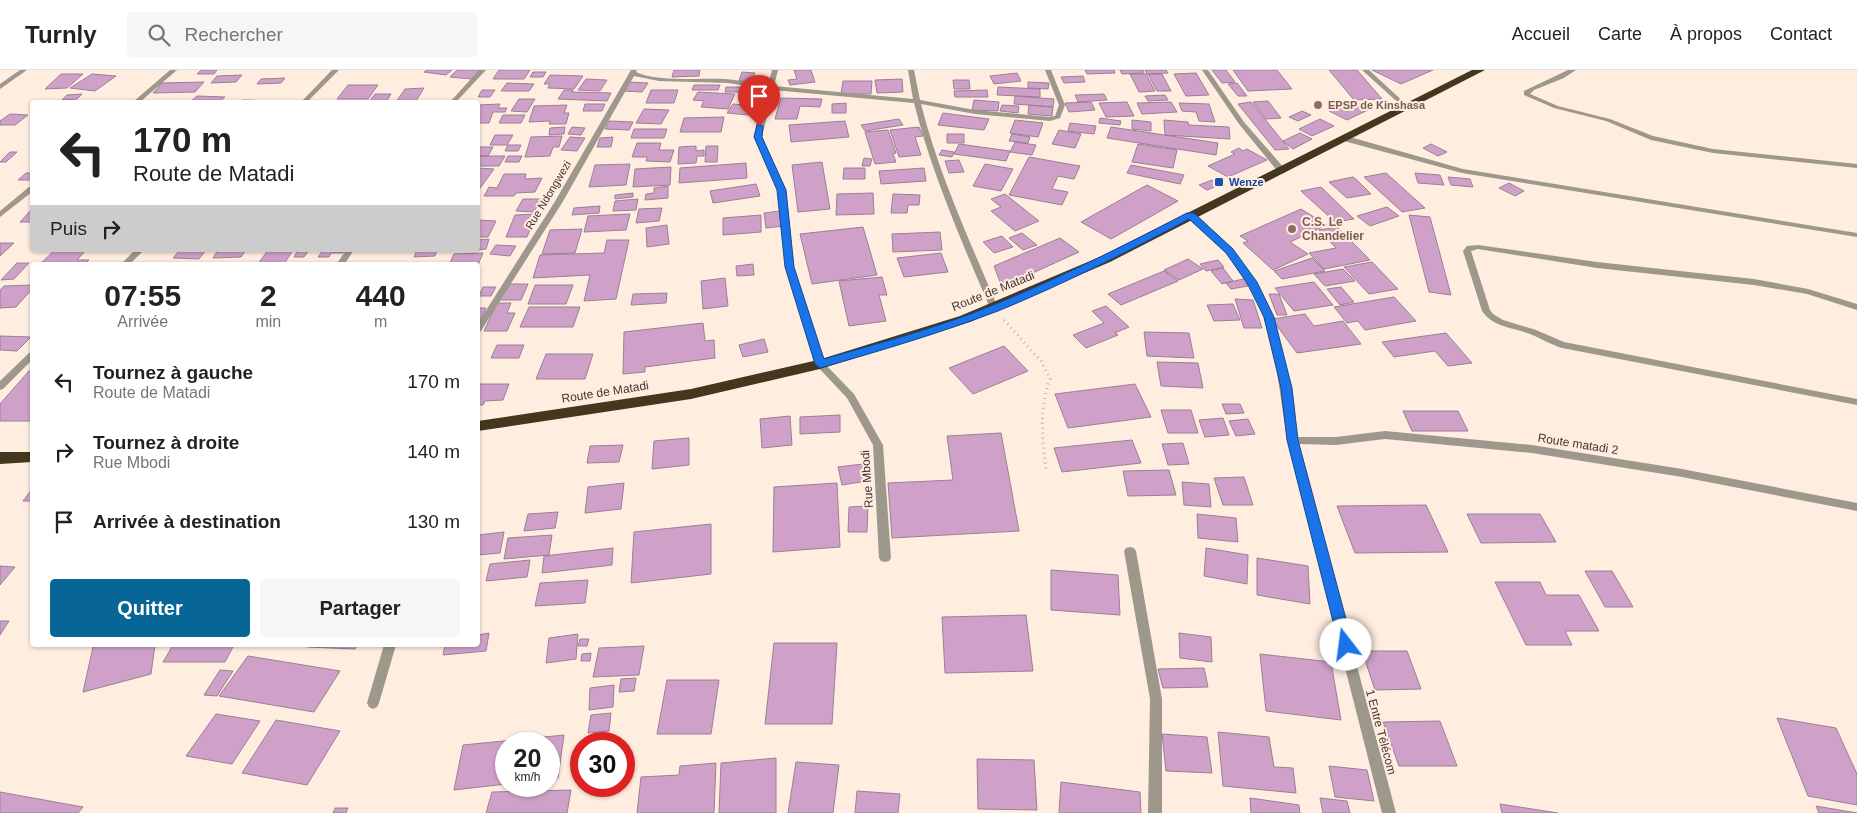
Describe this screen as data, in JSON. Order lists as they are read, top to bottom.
{
  "streets": {
    "highway": ["Route de Matadi"],
    "street": [
      "Rue Ndongwezi",
      "Route matadi 2",
      "Rue Mbodi",
      "1 Entre Télécom"
    ]
  },
  "crossings": [
    ["Route de Matadi", "Rue Mbodi"],
    ["Route de Matadi", "1 Entre Télécom"],
    ["Route matadi 2", "1 Entre Télécom"]
  ],
  "places": {
    "other": ["EPSP de Kinshasa", "C.S. Le Chandelier"],
    "transit": ["Wenze"]
  },
  "page": {
    "header": "Turnly",
    "search": "Rechercher",
    "nav": [
      "Accueil",
      "Carte",
      "À propos",
      "Contact"
    ],
    "turn": ["170 m", "Route de Matadi"],
    "then": "Puis",
    "eta": [
      "07:55",
      "Arrivée",
      "2",
      "min",
      "440",
      "m"
    ],
    "list": [
      {
        "name": "Tournez à gauche",
        "note": "Route de Matadi",
        "value": "170 m"
      },
      {
        "name": "Tournez à droite",
        "note": "Rue Mbodi",
        "value": "140 m"
      },
      {
        "name": "Arrivée à destination",
        "value": "130 m"
      }
    ],
    "buttons": ["Quitter", "Partager"],
    "speed": "20 km/h",
    "limit": "30"
  }
}
